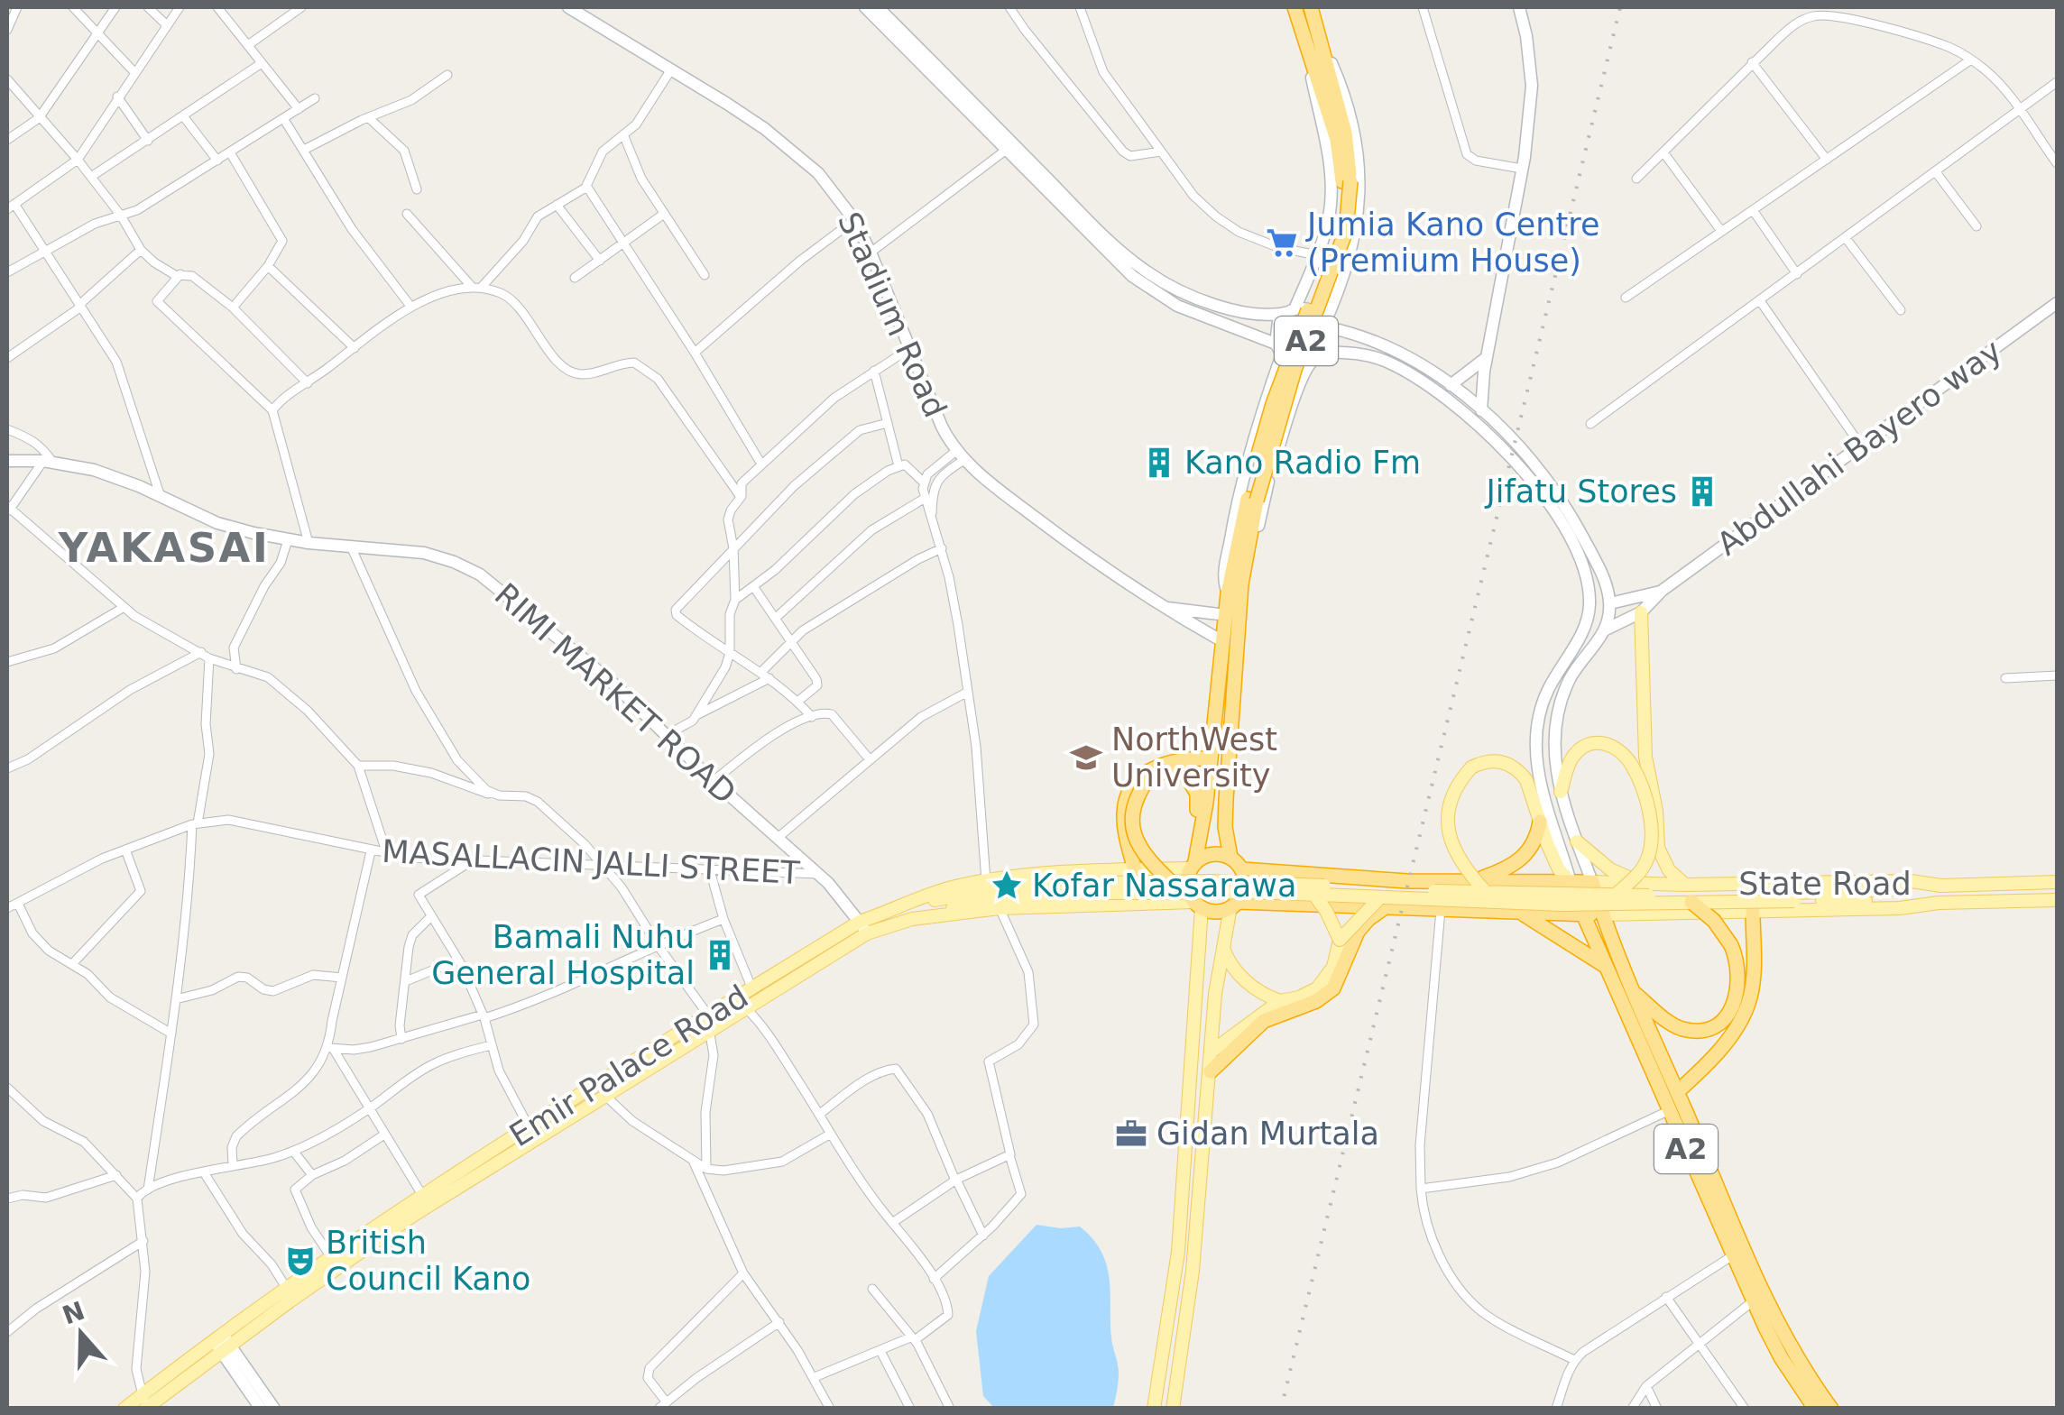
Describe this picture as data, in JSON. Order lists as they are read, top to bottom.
{
  "streets": {
    "highway": ["A2"],
    "main road": [
      "Stadium Road",
      "Abdullahi Bayero way",
      "RIMI MARKET ROAD",
      "State Road",
      "Emir Palace Road"
    ],
    "street": ["MASALLACIN JALLI STREET"]
  },
  "crossings": [
    ["Stadium Road", "A2"],
    ["A2", "State Road"],
    ["A2", "Emir Palace Road"],
    ["RIMI MARKET ROAD", "MASALLACIN JALLI STREET"],
    ["RIMI MARKET ROAD", "Emir Palace Road"]
  ],
  "districts": ["YAKASAI"],
  "places": {
    "supermarket": ["Jumia Kano Centre (Premium House)"],
    "building": ["Kano Radio Fm", "Jifatu Stores", "Bamali Nuhu General Hospital"],
    "school or university": ["NorthWest University"],
    "place": ["Kofar Nassarawa"],
    "office": ["Gidan Murtala"],
    "theatre": ["British Council Kano"]
  },
  "north": "top"
}
